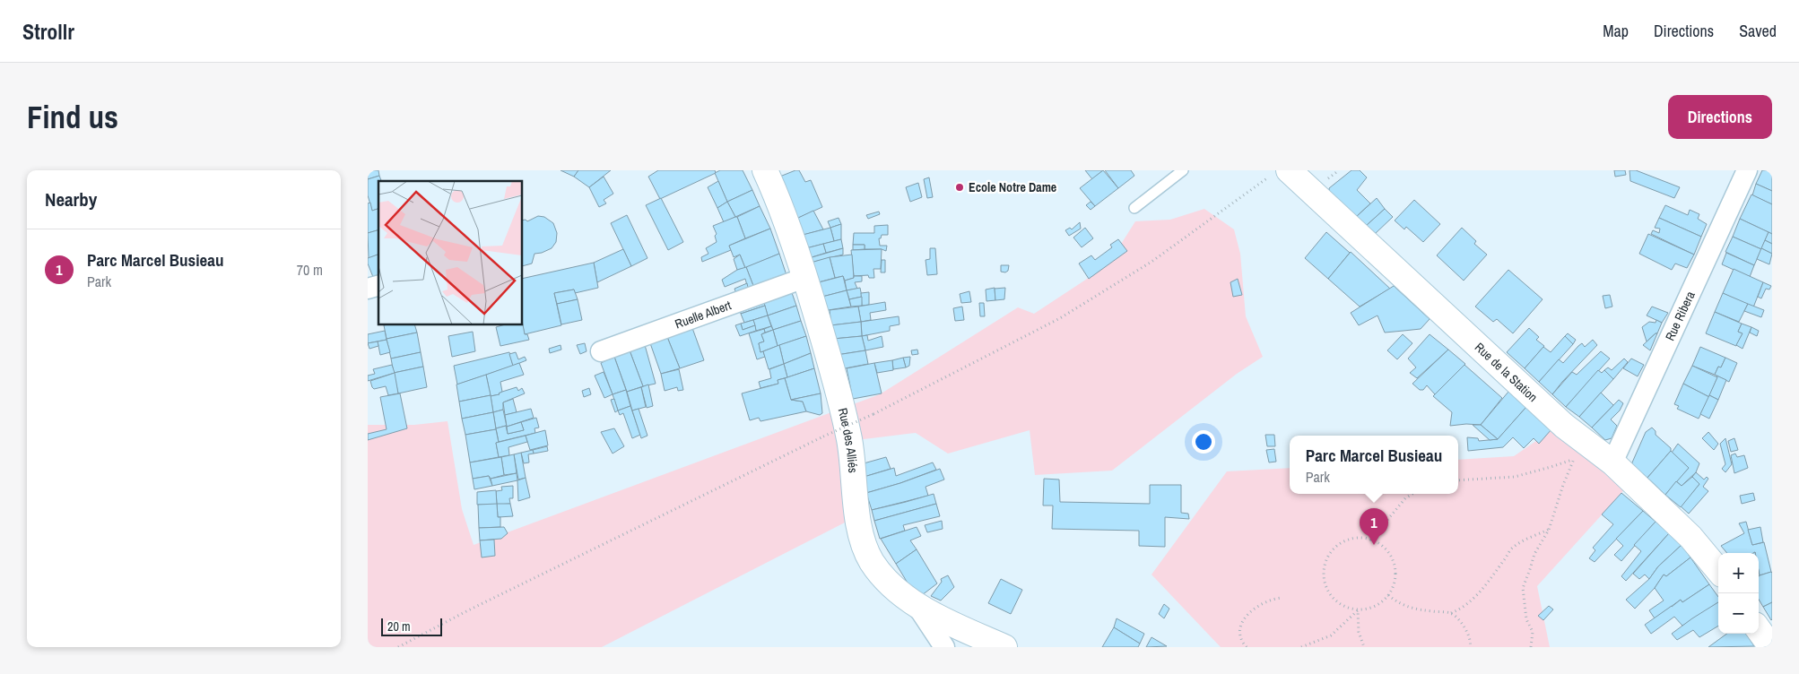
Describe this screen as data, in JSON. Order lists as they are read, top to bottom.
{
  "streets": {
    "street": [
      "Ruelle Albert",
      "Rue Ribera",
      "Rue de la Station",
      "Rue des Alliés"
    ]
  },
  "crossings": [
    ["Ruelle Albert", "Rue des Alliés"],
    ["Rue Ribera", "Rue de la Station"]
  ],
  "places": ["Ecole Notre Dame"],
  "scale_bar": "20 m",
  "page": {
    "header": "Strollr",
    "nav": ["Map", "Directions", "Saved"],
    "buttons": "Directions",
    "title": "Find us",
    "heading": "Nearby",
    "list": [
      {
        "mark": "1",
        "name": "Parc Marcel Busieau",
        "note": "Park",
        "value": "70 m"
      }
    ],
    "popup": ["Parc Marcel Busieau", "Park"],
    "pins": "1",
    "map_buttons": ["+", "−"],
    "scale": "20 m"
  }
}
